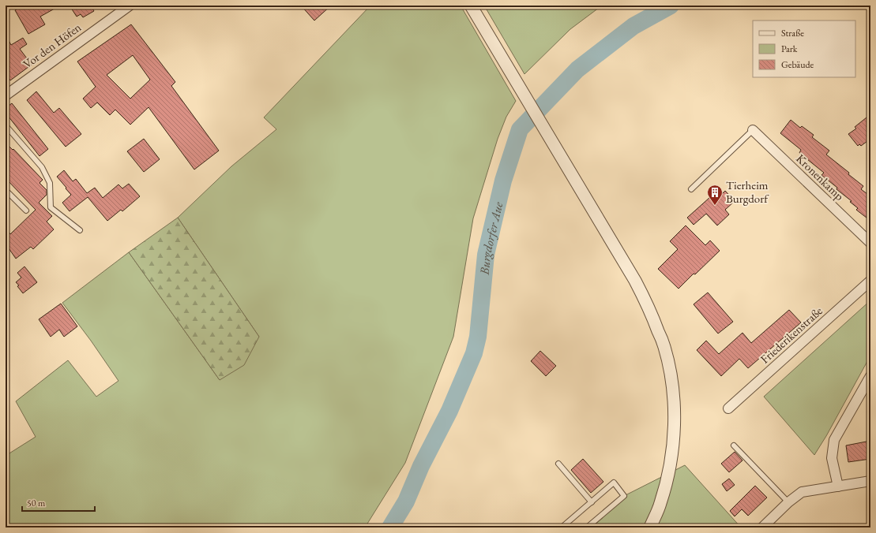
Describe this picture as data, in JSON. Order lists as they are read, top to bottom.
{
  "streets": {
    "street": ["Vor den Höfen", "Kronenkamp", "Friederikenstraße"]
  },
  "water": ["Burgdorfer Aue"],
  "places": {
    "building": ["Tierheim Burgdorf"]
  },
  "legend": ["Straße", "Park", "Gebäude"],
  "scale_bar": "50 m"
}
